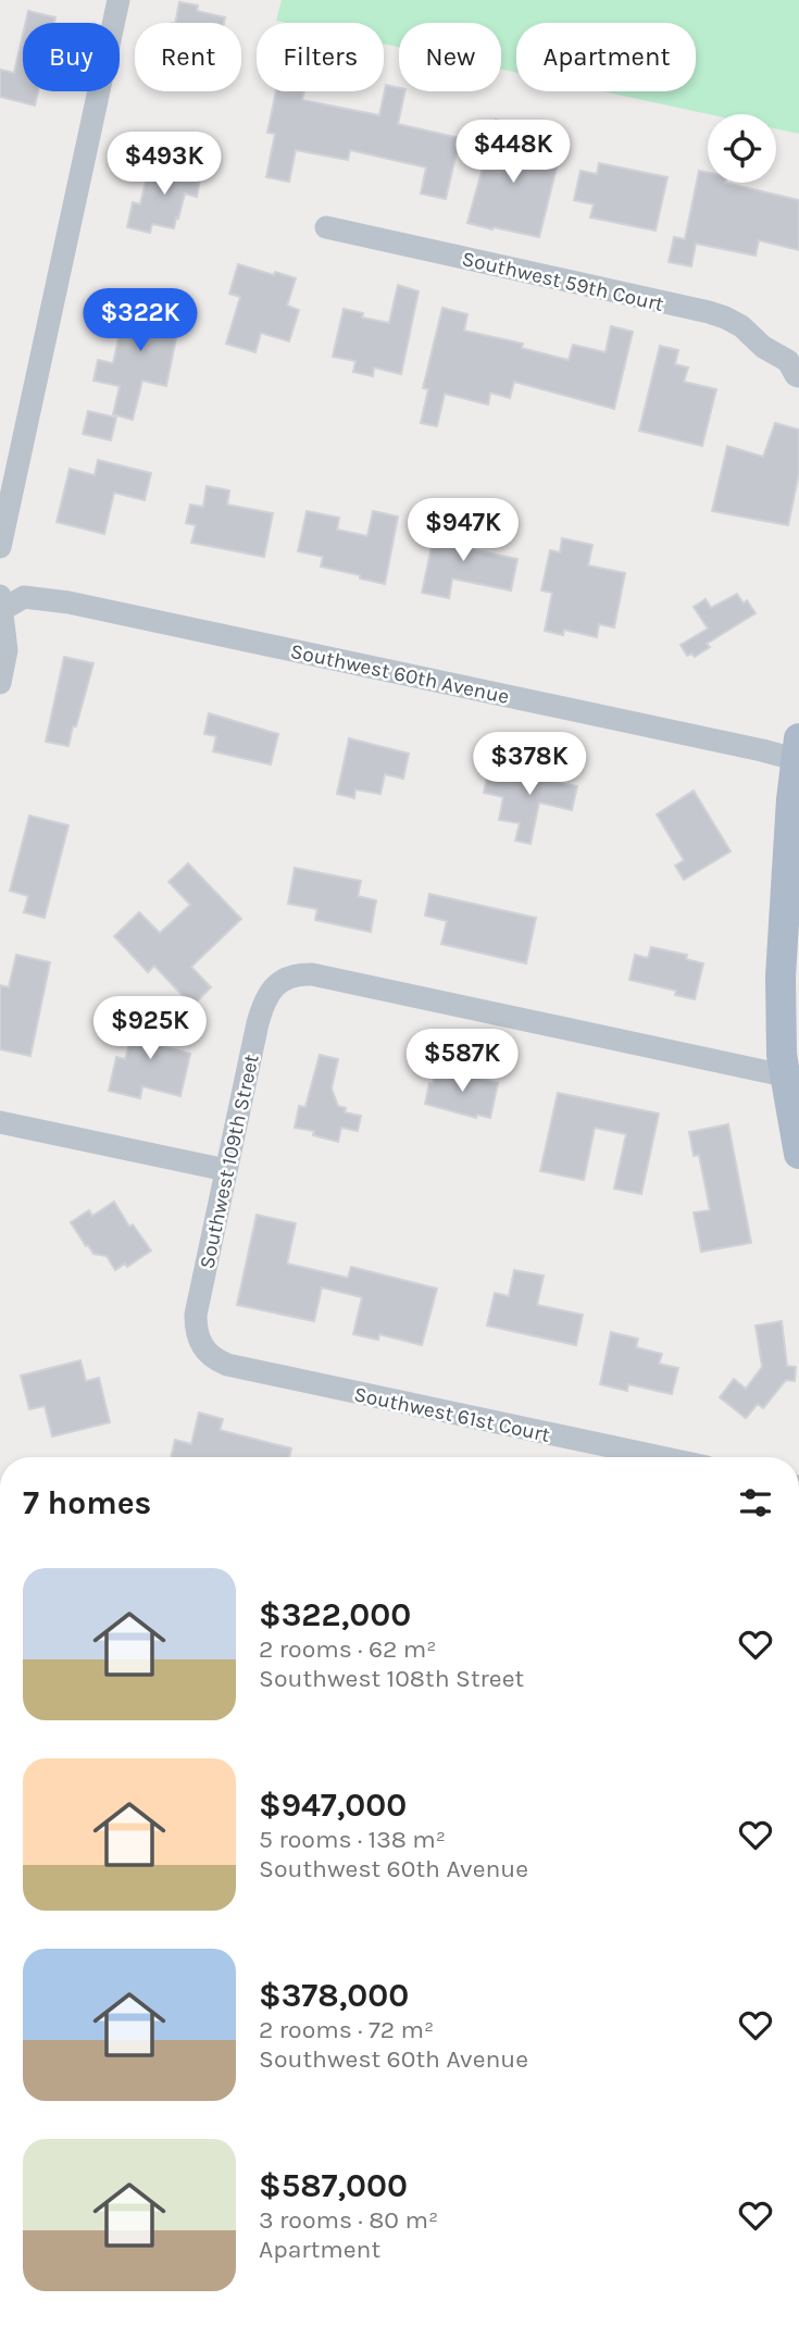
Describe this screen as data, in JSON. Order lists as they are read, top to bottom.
{
  "streets": {
    "street": [
      "Southwest 59th Court",
      "Southwest 60th Avenue",
      "Southwest 109th Street",
      "Southwest 61st Court"
    ]
  },
  "crossings": [
    ["Southwest 109th Street", "Southwest 61st Court"]
  ],
  "page": {
    "chip": [
      "Buy",
      "Rent",
      "Filters",
      "New",
      "Apartment"
    ],
    "price": [
      "$448K",
      "$493K",
      "$322K",
      "$947K",
      "$378K",
      "$925K",
      "$587K"
    ],
    "heading": "7 homes",
    "list": [
      {
        "name": "$322,000",
        "note": "2 rooms · 62 m² · Southwest 108th Street"
      },
      {
        "name": "$947,000",
        "note": "5 rooms · 138 m² · Southwest 60th Avenue"
      },
      {
        "name": "$378,000",
        "note": "2 rooms · 72 m² · Southwest 60th Avenue"
      },
      {
        "name": "$587,000",
        "note": "3 rooms · 80 m² · Apartment"
      }
    ]
  }
}
